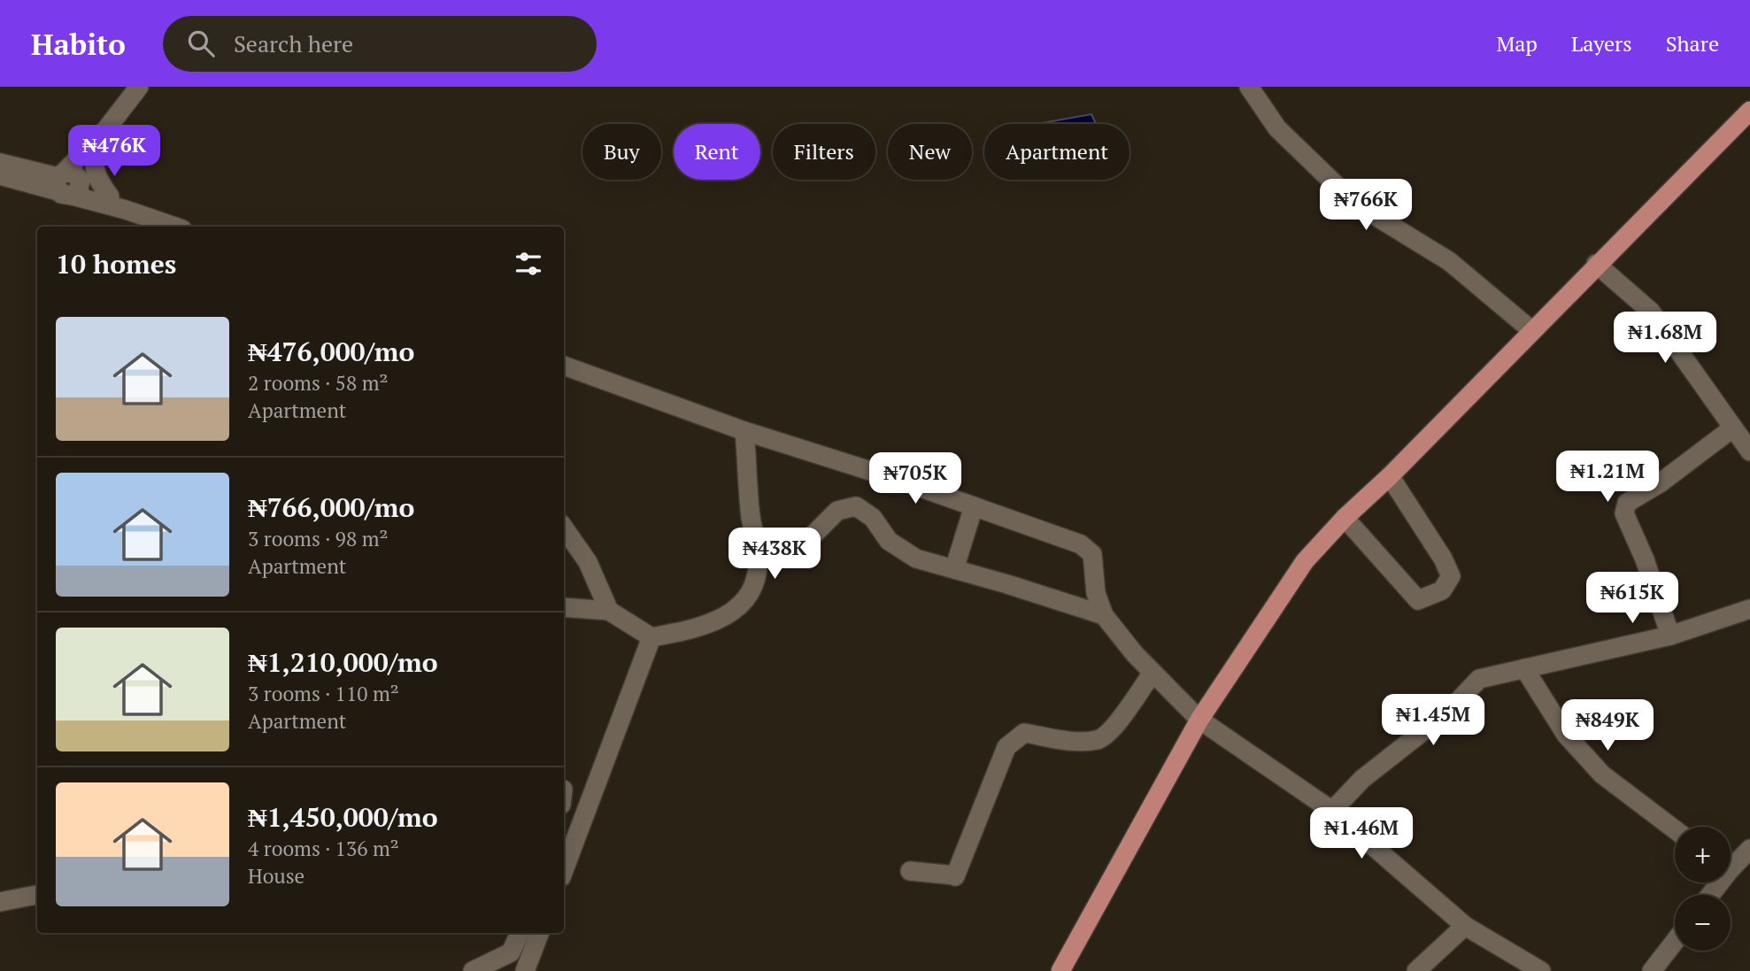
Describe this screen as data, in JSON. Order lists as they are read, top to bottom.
{
  "page": {
    "header": "Habito",
    "search": "Search here",
    "nav": ["Map", "Layers", "Share"],
    "chip": [
      "Buy",
      "Rent",
      "Filters",
      "New",
      "Apartment"
    ],
    "price": [
      "₦476K",
      "₦766K",
      "₦1.68M",
      "₦1.21M",
      "₦705K",
      "₦438K",
      "₦615K",
      "₦1.45M",
      "₦849K",
      "₦1.46M"
    ],
    "heading": "10 homes",
    "list": [
      {
        "name": "₦476,000/mo",
        "note": "2 rooms · 58 m² · Apartment"
      },
      {
        "name": "₦766,000/mo",
        "note": "3 rooms · 98 m² · Apartment"
      },
      {
        "name": "₦1,210,000/mo",
        "note": "3 rooms · 110 m² · Apartment"
      },
      {
        "name": "₦1,450,000/mo",
        "note": "4 rooms · 136 m² · House"
      }
    ],
    "map_buttons": ["+", "−"]
  }
}
